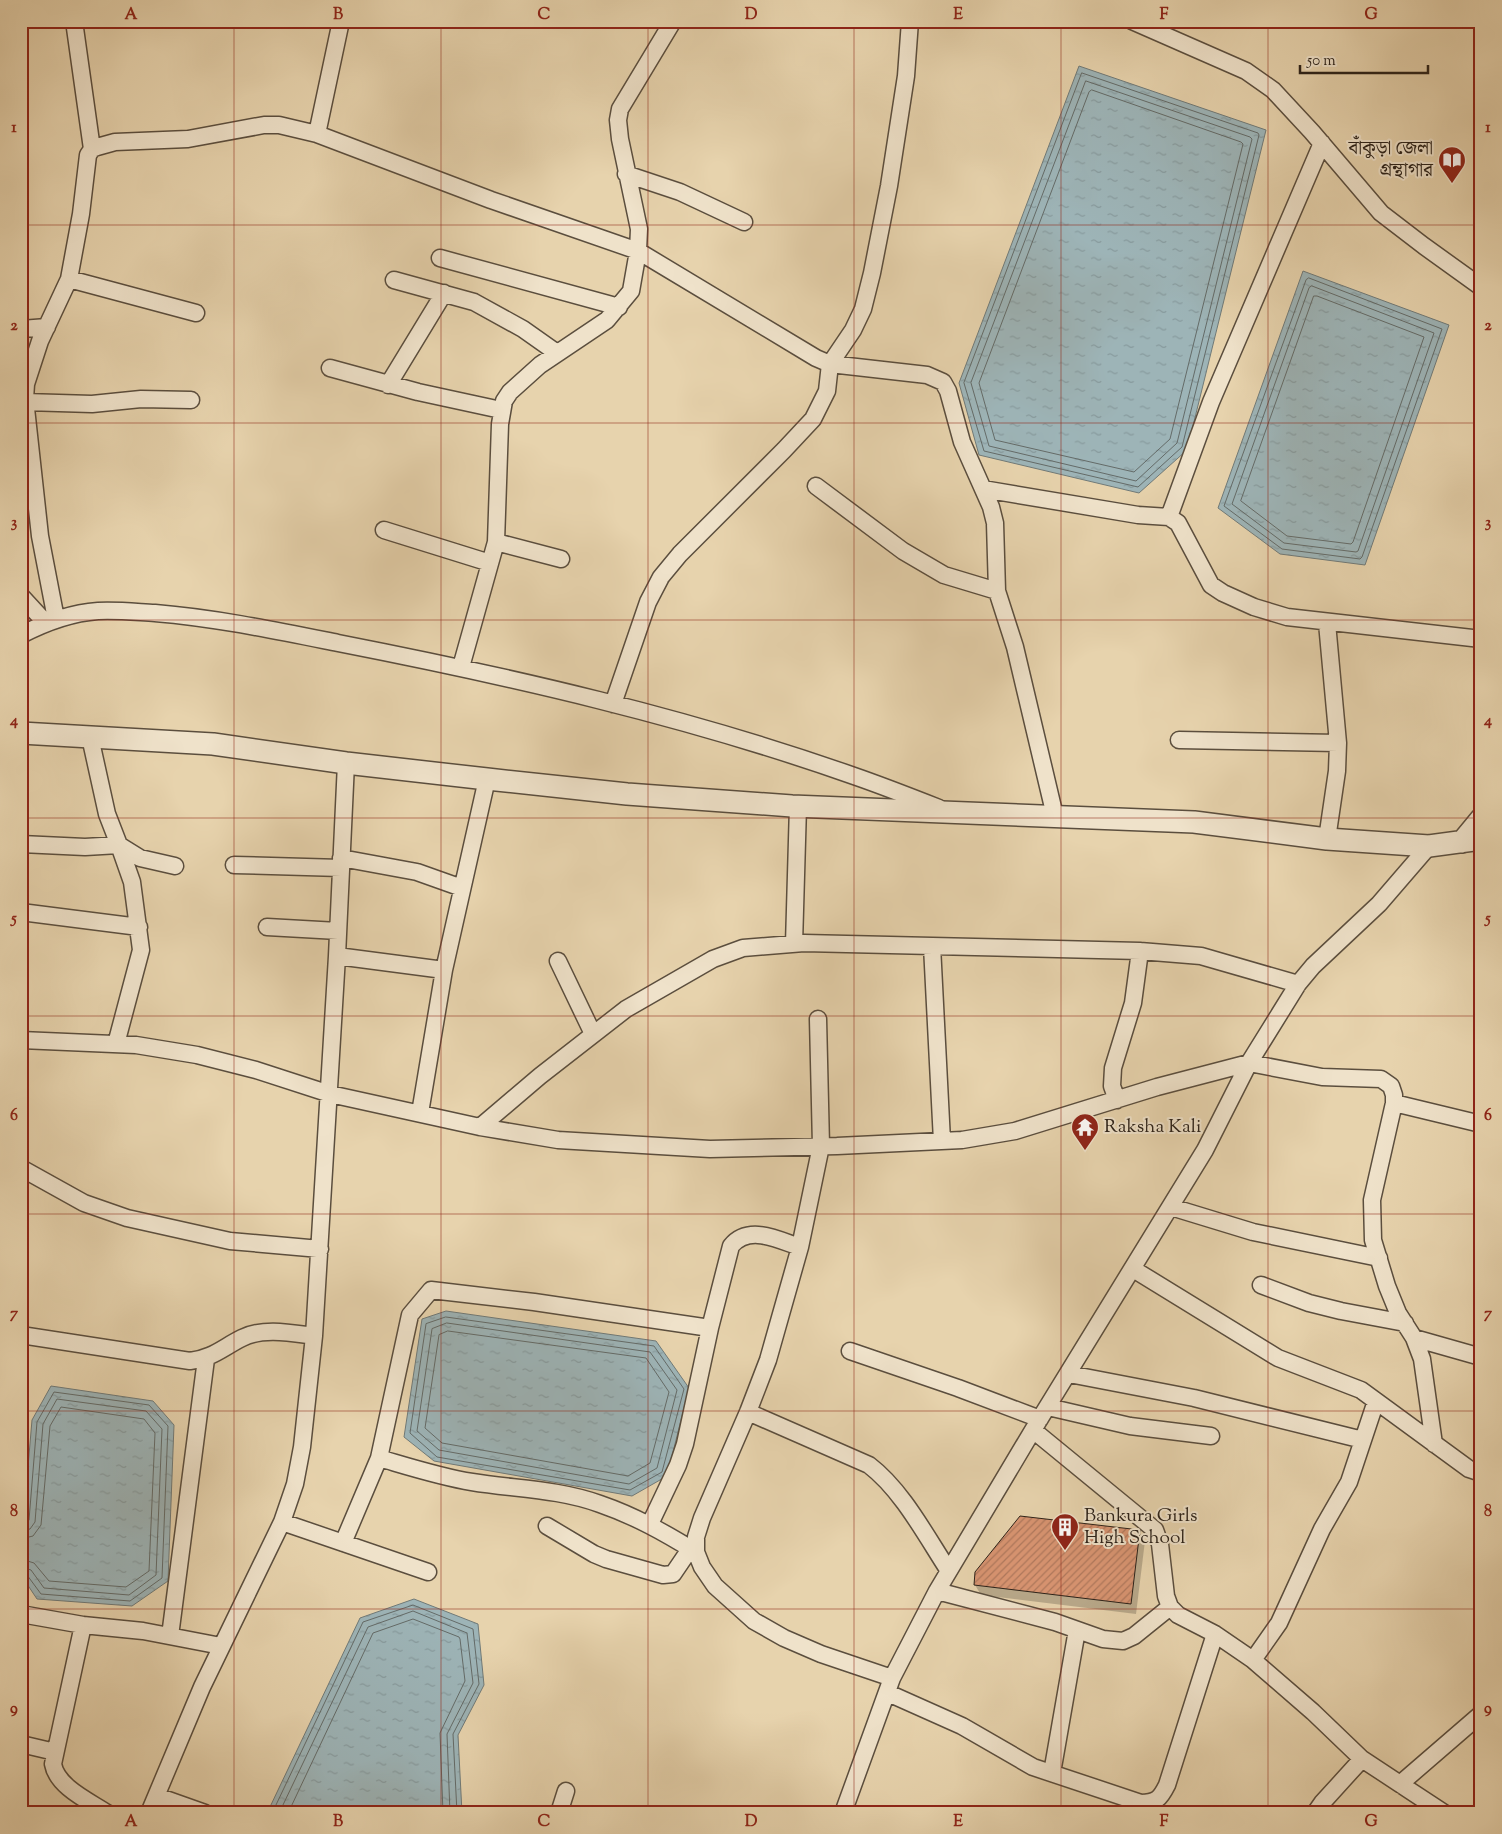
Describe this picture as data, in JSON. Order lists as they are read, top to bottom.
{
  "places": {
    "library": ["বাঁকুড়া জেলা গ্ৰন্থাগার"],
    "temple": ["Raksha Kali"],
    "building": ["Bankura Girls High School"]
  },
  "scale_bar": "50 m",
  "grid": {
    "columns": [
      "A",
      "B",
      "C",
      "D",
      "E",
      "F",
      "G"
    ],
    "rows": [
      "1",
      "2",
      "3",
      "4",
      "5",
      "6",
      "7",
      "8",
      "9"
    ]
  }
}
